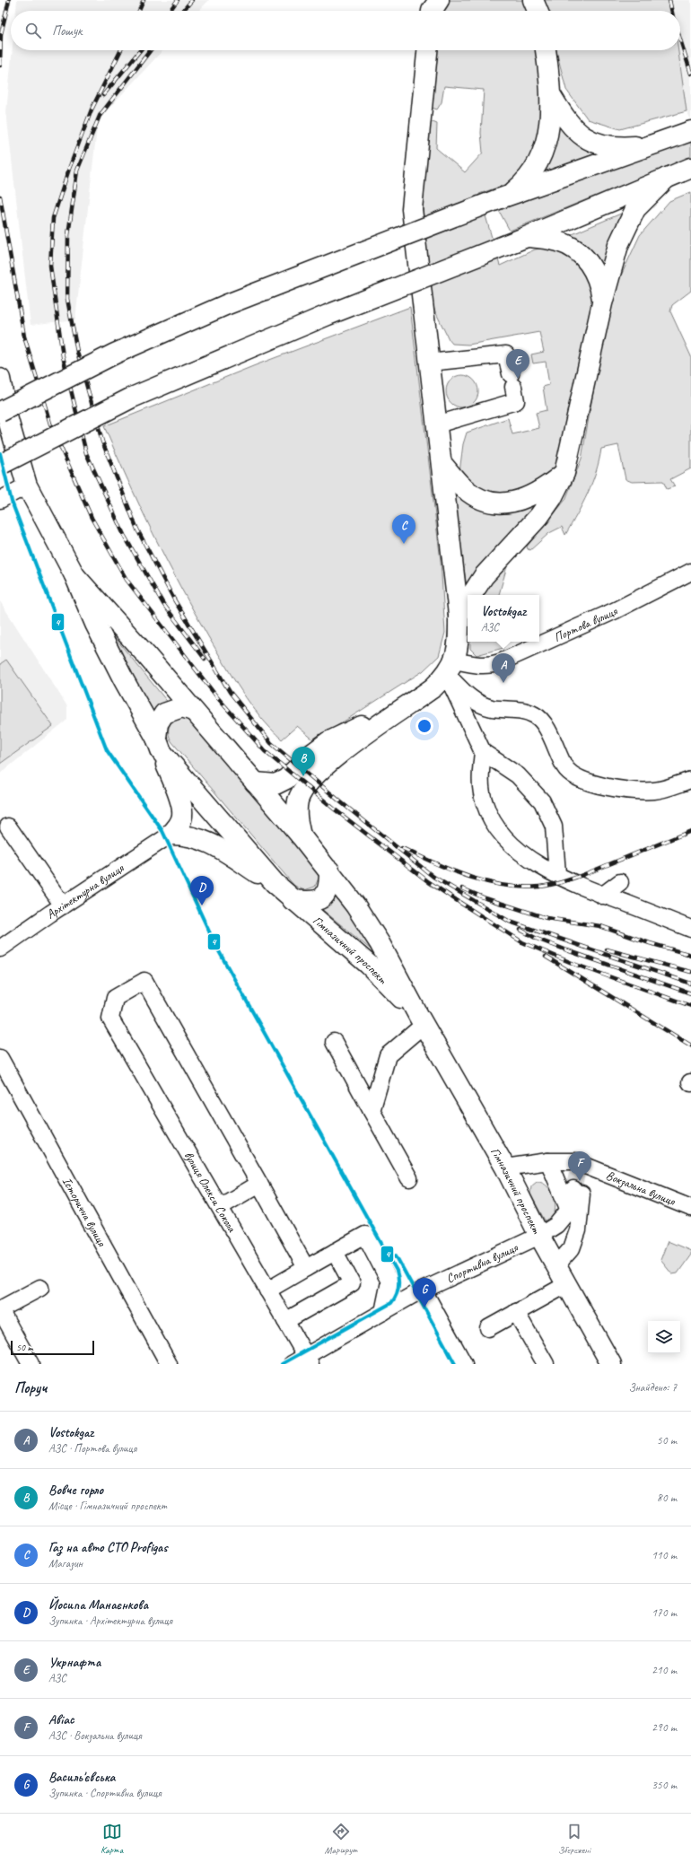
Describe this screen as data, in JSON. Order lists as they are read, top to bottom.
{
  "streets": {
    "main road": ["Гімназичний проспект"],
    "street": [
      "Портова вулиця",
      "Архітектурна вулиця",
      "Вокзальна вулиця",
      "вулиця Олекси Сокола",
      "Історична вулиця",
      "Спортивна вулиця"
    ]
  },
  "crossings": [
    ["Гімназичний проспект", "Вокзальна вулиця"],
    ["Гімназичний проспект", "Спортивна вулиця"],
    ["вулиця Олекси Сокола", "Спортивна вулиця"]
  ],
  "lines": ["transit line 4"],
  "scale_bar": "50 m",
  "page": {
    "search": "Пошук",
    "pins": [
      "E",
      "C",
      "A",
      "B",
      "D",
      "F",
      "G"
    ],
    "popup": ["Vostokgaz", "АЗС"],
    "scale": "50 m",
    "heading": ["Поруч", "Знайдено: 7"],
    "list": [
      {
        "mark": "A",
        "name": "Vostokgaz",
        "note": "АЗС · Портова вулиця",
        "value": "50 m"
      },
      {
        "mark": "B",
        "name": "Вовче горло",
        "note": "Місце · Гімназичний проспект",
        "value": "80 m"
      },
      {
        "mark": "C",
        "name": "Газ на авто СТО Profigas",
        "note": "Магазин",
        "value": "110 m"
      },
      {
        "mark": "D",
        "name": "Йосипа Манаєнкова",
        "note": "Зупинка · Архітектурна вулиця",
        "value": "170 m"
      },
      {
        "mark": "E",
        "name": "Укрнафта",
        "note": "АЗС",
        "value": "210 m"
      },
      {
        "mark": "F",
        "name": "Авіас",
        "note": "АЗС · Вокзальна вулиця",
        "value": "290 m"
      },
      {
        "mark": "G",
        "name": "Василь'євська",
        "note": "Зупинка · Спортивна вулиця",
        "value": "350 m"
      }
    ],
    "nav": ["Карта", "Маршрут", "Збережені"]
  }
}
